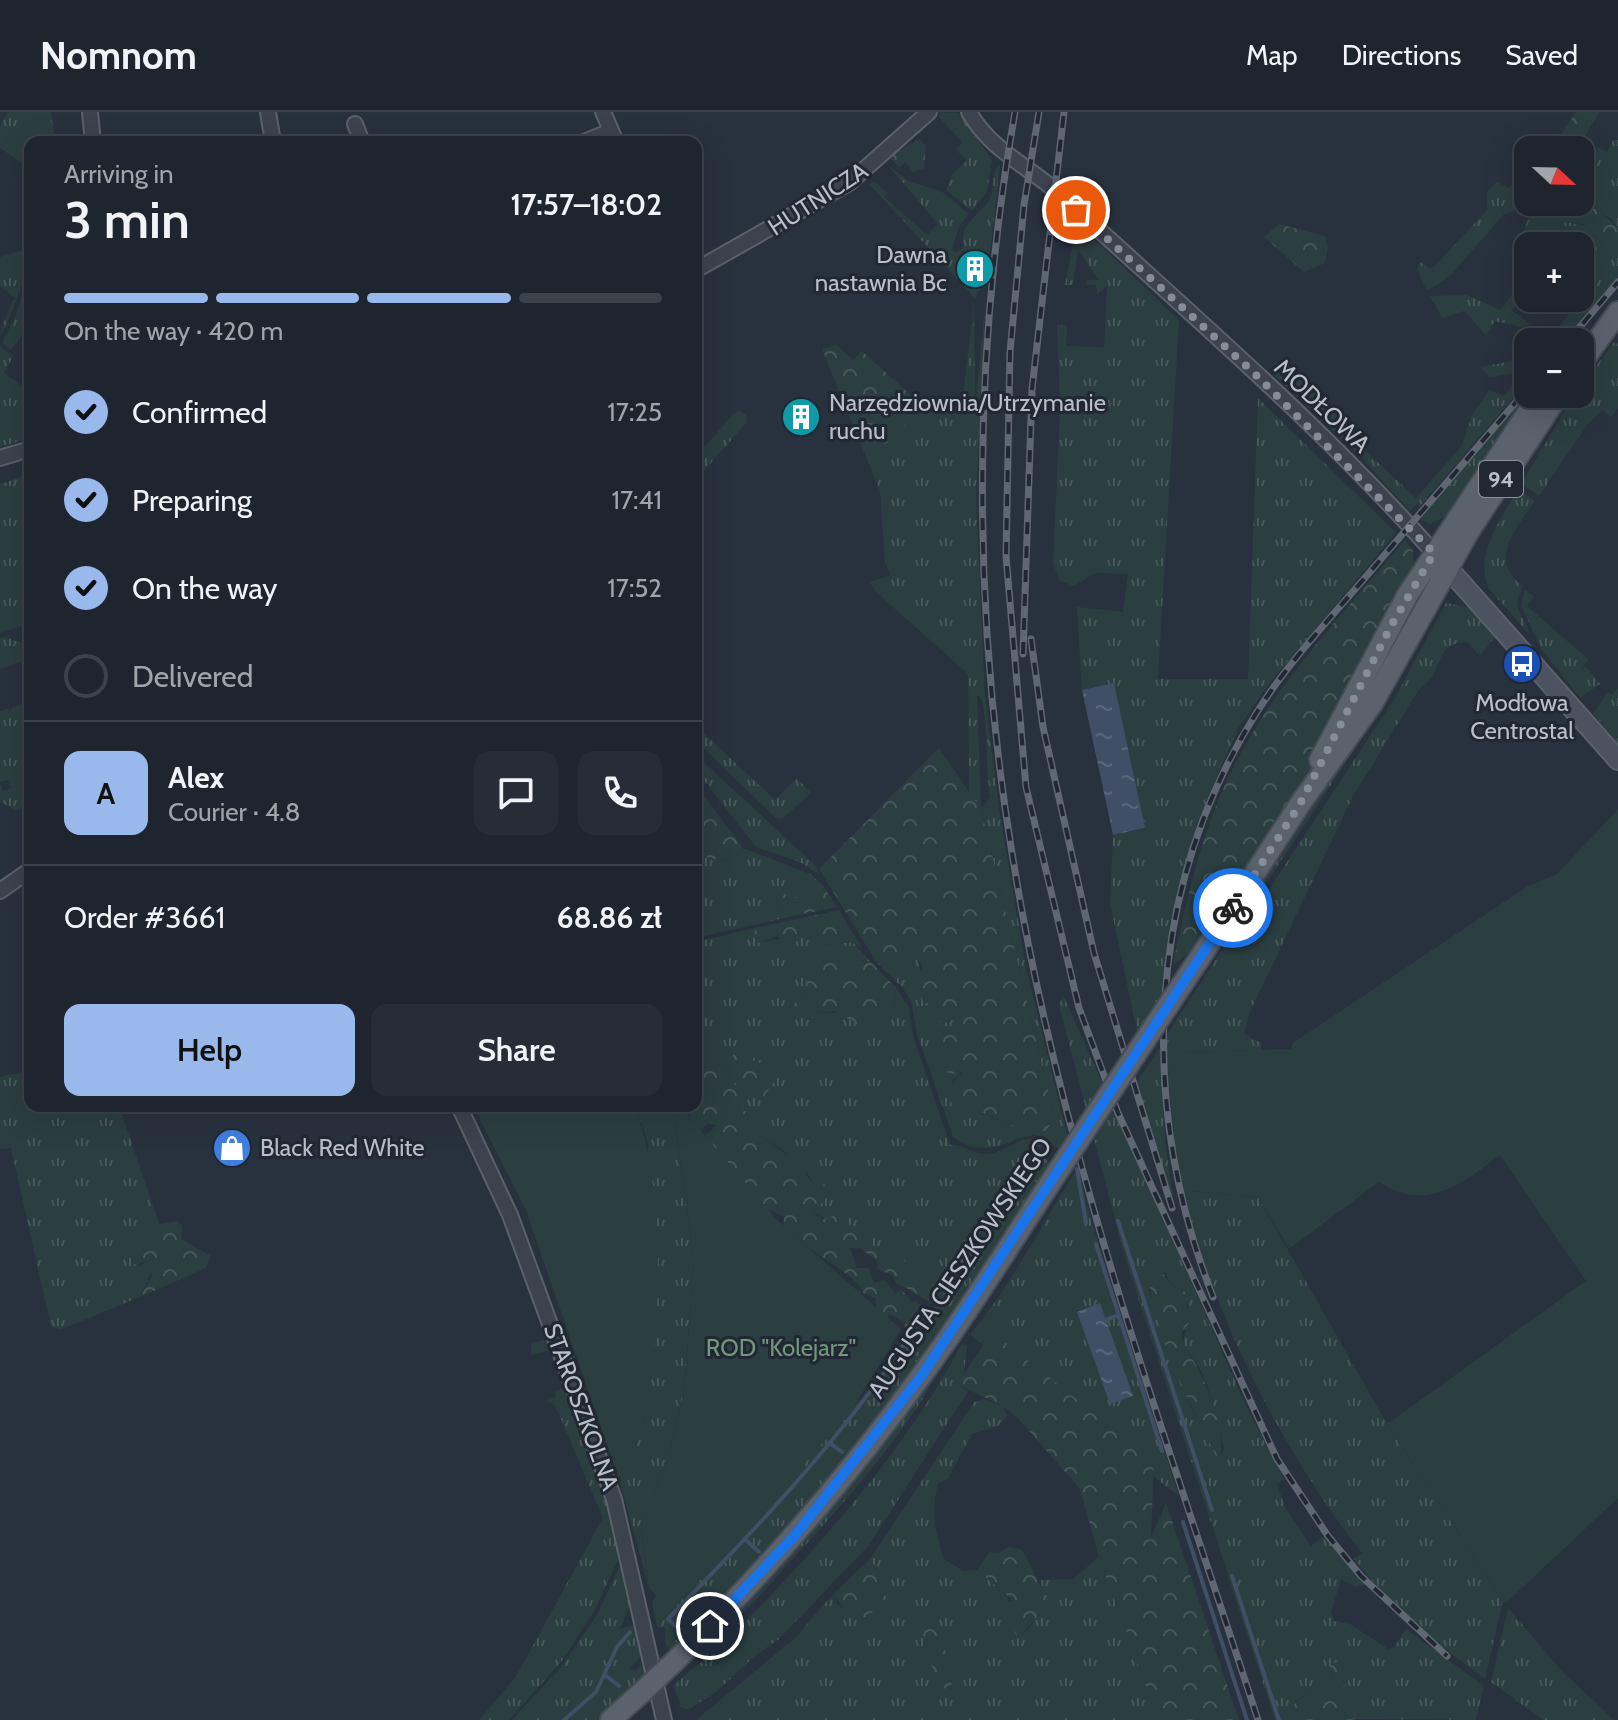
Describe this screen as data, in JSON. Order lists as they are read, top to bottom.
{
  "streets": {
    "main road": ["94", "AUGUSTA CIESZKOWSKIEGO"],
    "street": ["HUTNICZA", "MODŁOWA", "STAROSZKOLNA"]
  },
  "crossings": [
    ["MODŁOWA", "AUGUSTA CIESZKOWSKIEGO"]
  ],
  "parks": ["ROD \"Kolejarz\""],
  "places": {
    "building": ["Dawna nastawnia Bc", "Narzędziownia/Utrzymanie ruchu"],
    "bus stop": ["Modłowa Centrostal"],
    "shop": ["Black Red White"]
  },
  "north": "right",
  "page": {
    "header": "Nomnom",
    "nav": ["Map", "Directions", "Saved"],
    "map_buttons": ["+", "−"],
    "heading": ["3 min", "Arriving in", "17:57–18:02"],
    "panel": [
      "Alex",
      "Courier · 4.8",
      "Order #3661",
      "68.86 zł"
    ],
    "bar": "On the way · 420 m",
    "list": [
      ["Confirmed", "17:25"],
      ["Preparing", "17:41"],
      ["On the way", "17:52"],
      "Delivered"
    ],
    "round": "A",
    "buttons": ["Help", "Share"]
  }
}
